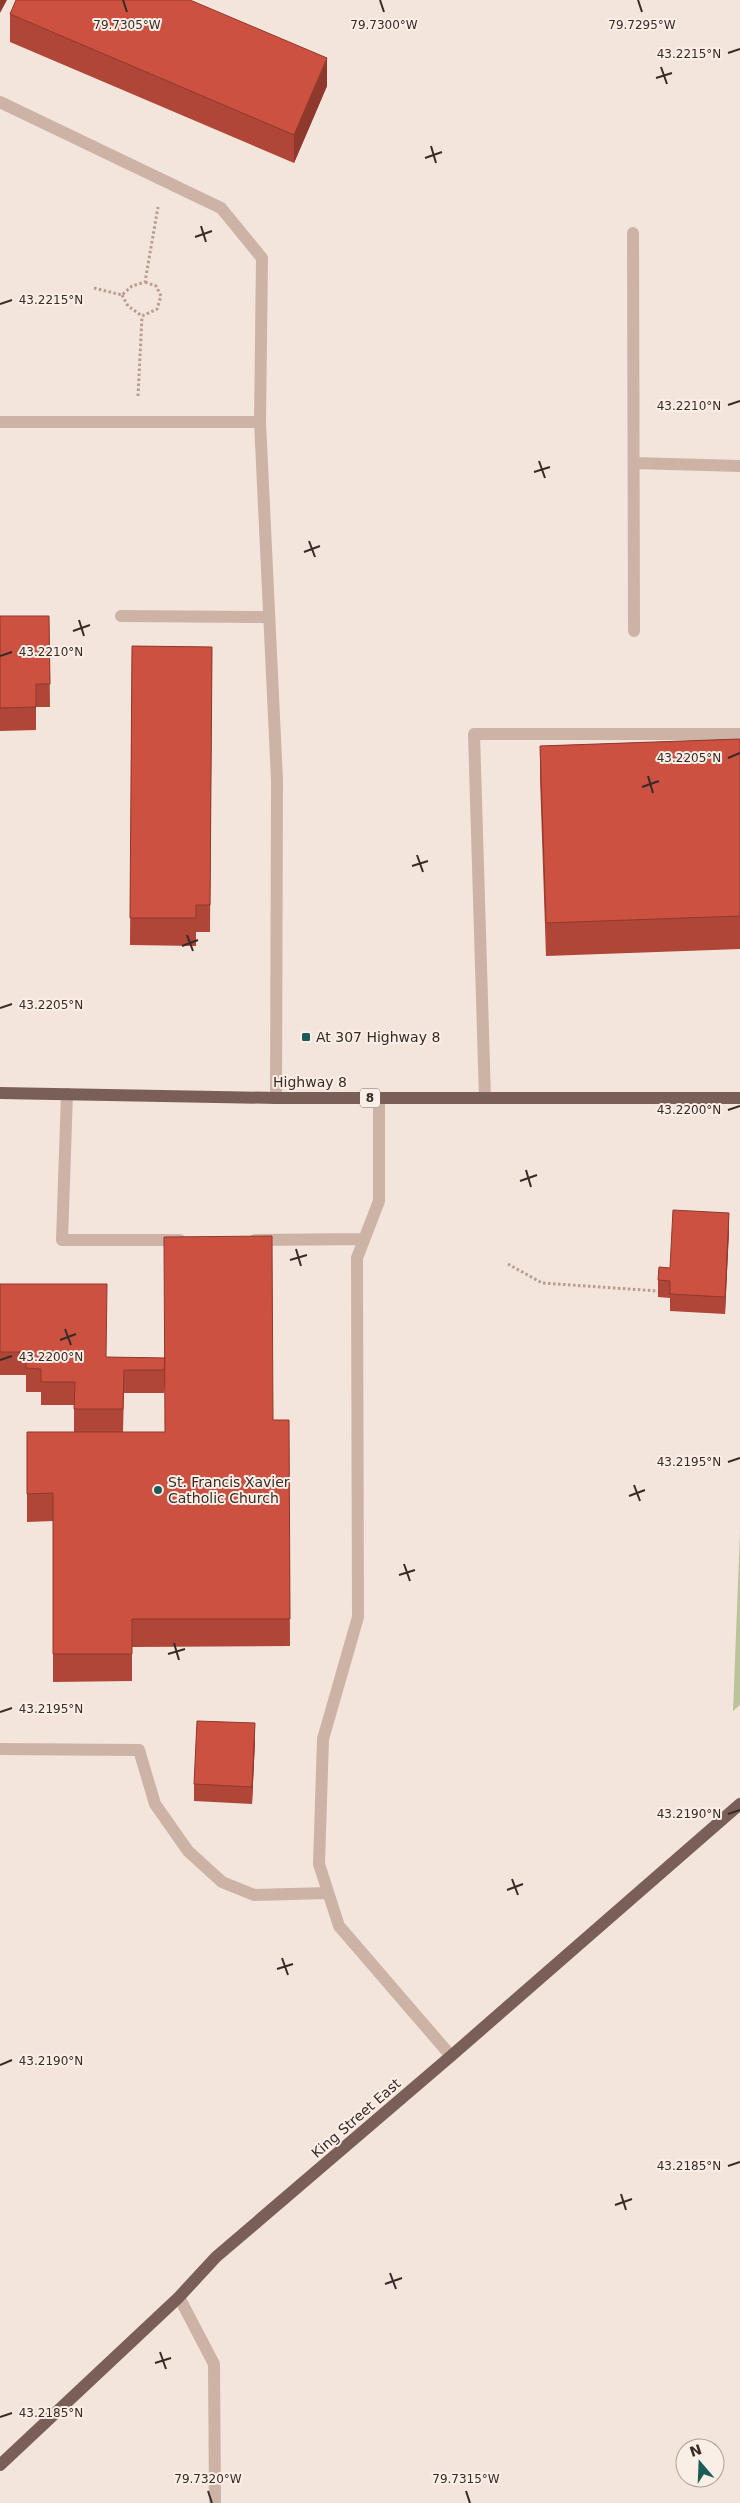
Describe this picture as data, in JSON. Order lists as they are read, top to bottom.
{
  "streets": {
    "main road": ["Highway 8", "8", "King Street East"]
  },
  "places": {
    "transit": ["At 307 Highway 8"],
    "other": ["St. Francis Xavier Catholic Church"]
  },
  "north": "top",
  "coordinates": [
    "79.7305°W",
    "79.7300°W",
    "79.7295°W",
    "43.2215°N",
    "43.2210°N",
    "43.2205°N",
    "43.2200°N",
    "43.2195°N",
    "43.2190°N",
    "43.2185°N",
    "79.7320°W",
    "79.7315°W"
  ]
}
